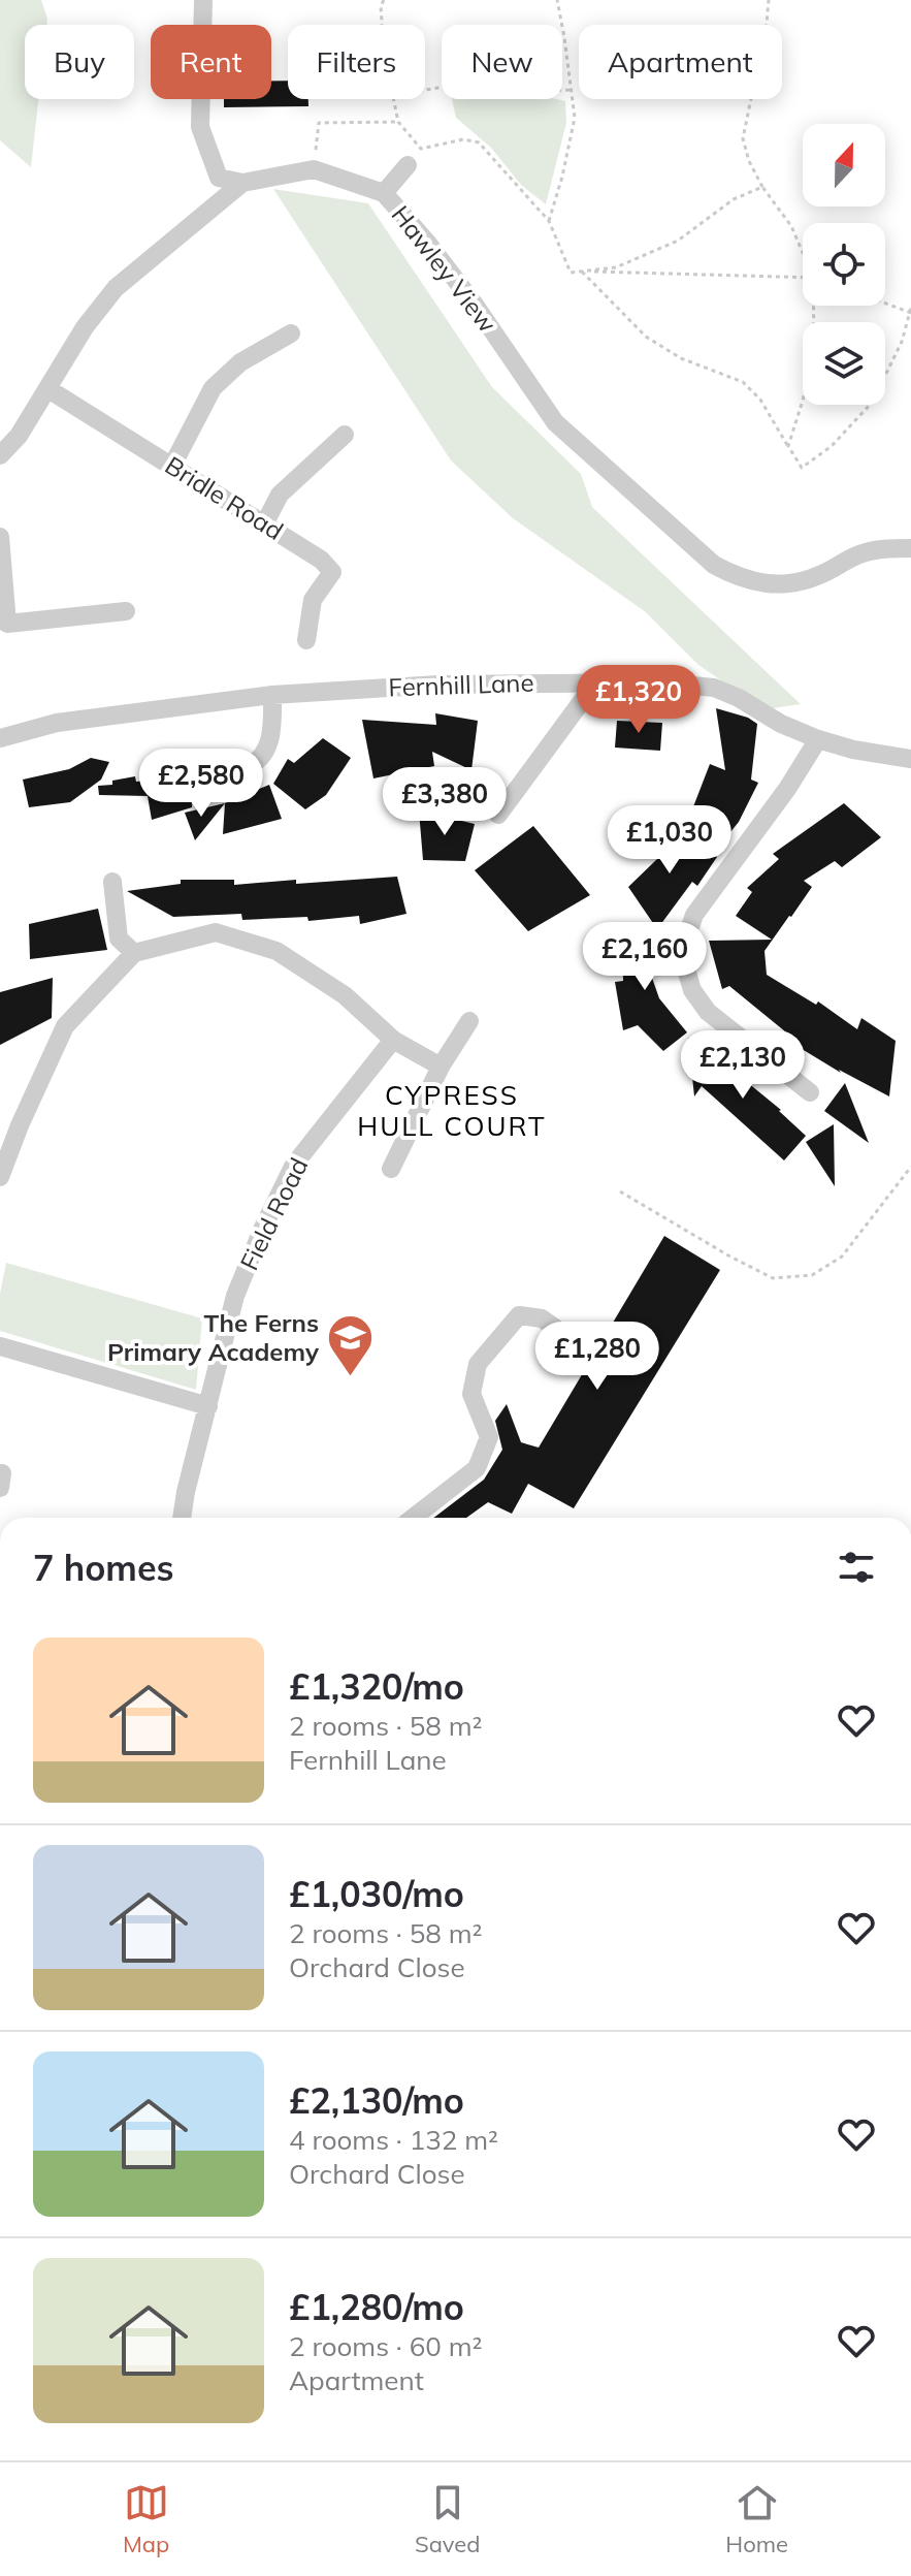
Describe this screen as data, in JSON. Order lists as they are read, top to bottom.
{
  "streets": {
    "street": [
      "Hawley View",
      "Bridle Road",
      "Fernhill Lane",
      "Field Road"
    ]
  },
  "crossings": [
    ["Hawley View", "Bridle Road"]
  ],
  "districts": ["CYPRESS HULL COURT"],
  "places": {
    "school or university": ["The Ferns Primary Academy"]
  },
  "north": "top",
  "page": {
    "chip": [
      "Buy",
      "Rent",
      "Filters",
      "New",
      "Apartment"
    ],
    "price": [
      "£1,320",
      "£2,580",
      "£3,380",
      "£1,030",
      "£2,160",
      "£2,130",
      "£1,280"
    ],
    "heading": "7 homes",
    "list": [
      {
        "name": "£1,320/mo",
        "note": "2 rooms · 58 m² · Fernhill Lane"
      },
      {
        "name": "£1,030/mo",
        "note": "2 rooms · 58 m² · Orchard Close"
      },
      {
        "name": "£2,130/mo",
        "note": "4 rooms · 132 m² · Orchard Close"
      },
      {
        "name": "£1,280/mo",
        "note": "2 rooms · 60 m² · Apartment"
      }
    ],
    "tabs": ["Map", "Saved", "Home"]
  }
}
